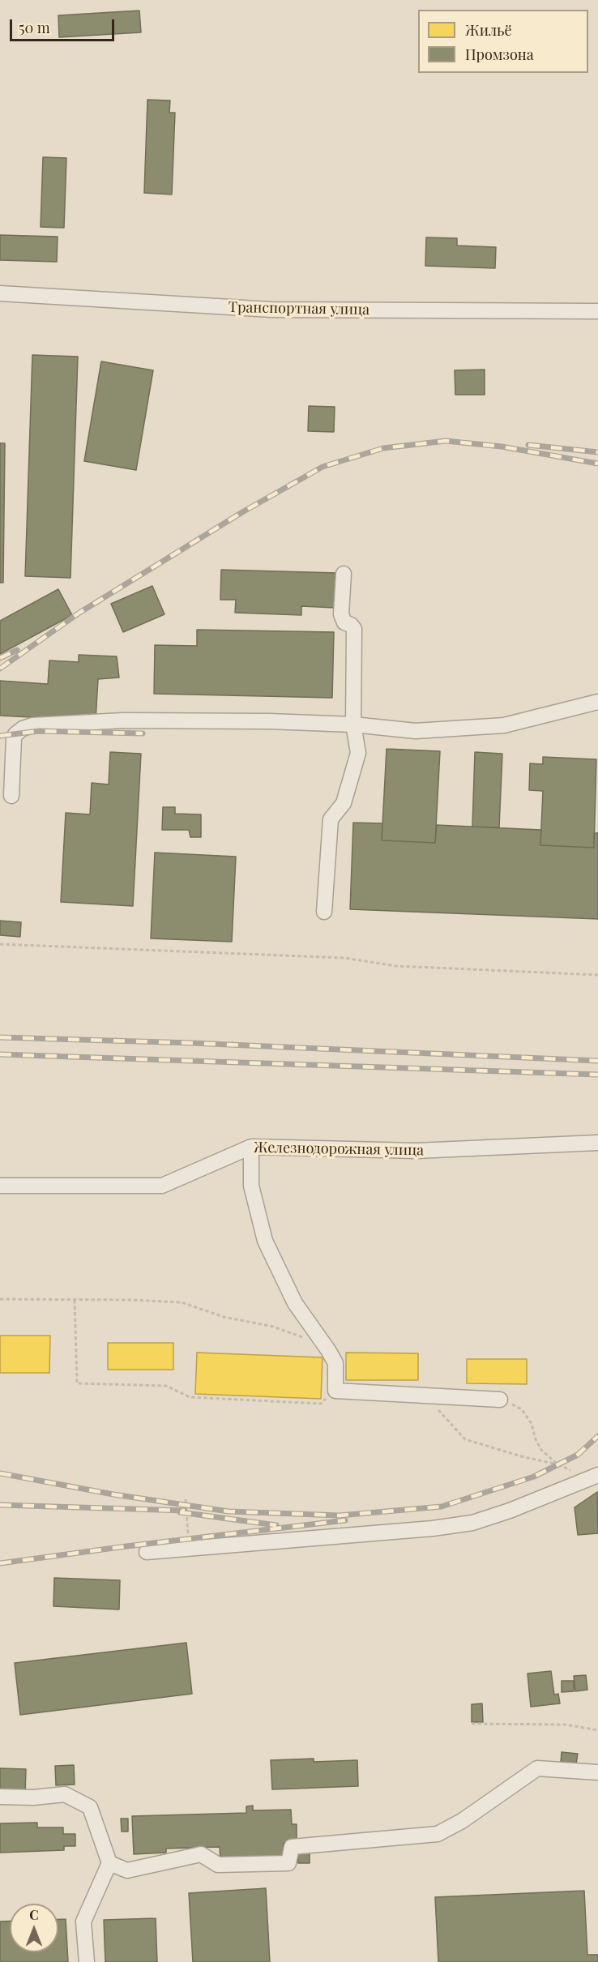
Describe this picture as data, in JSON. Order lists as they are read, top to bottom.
{
  "streets": {
    "street": ["Транспортная улица", "Железнодорожная улица"]
  },
  "legend": ["Жильё", "Промзона"],
  "scale_bar": "50 m",
  "north": "top"
}
